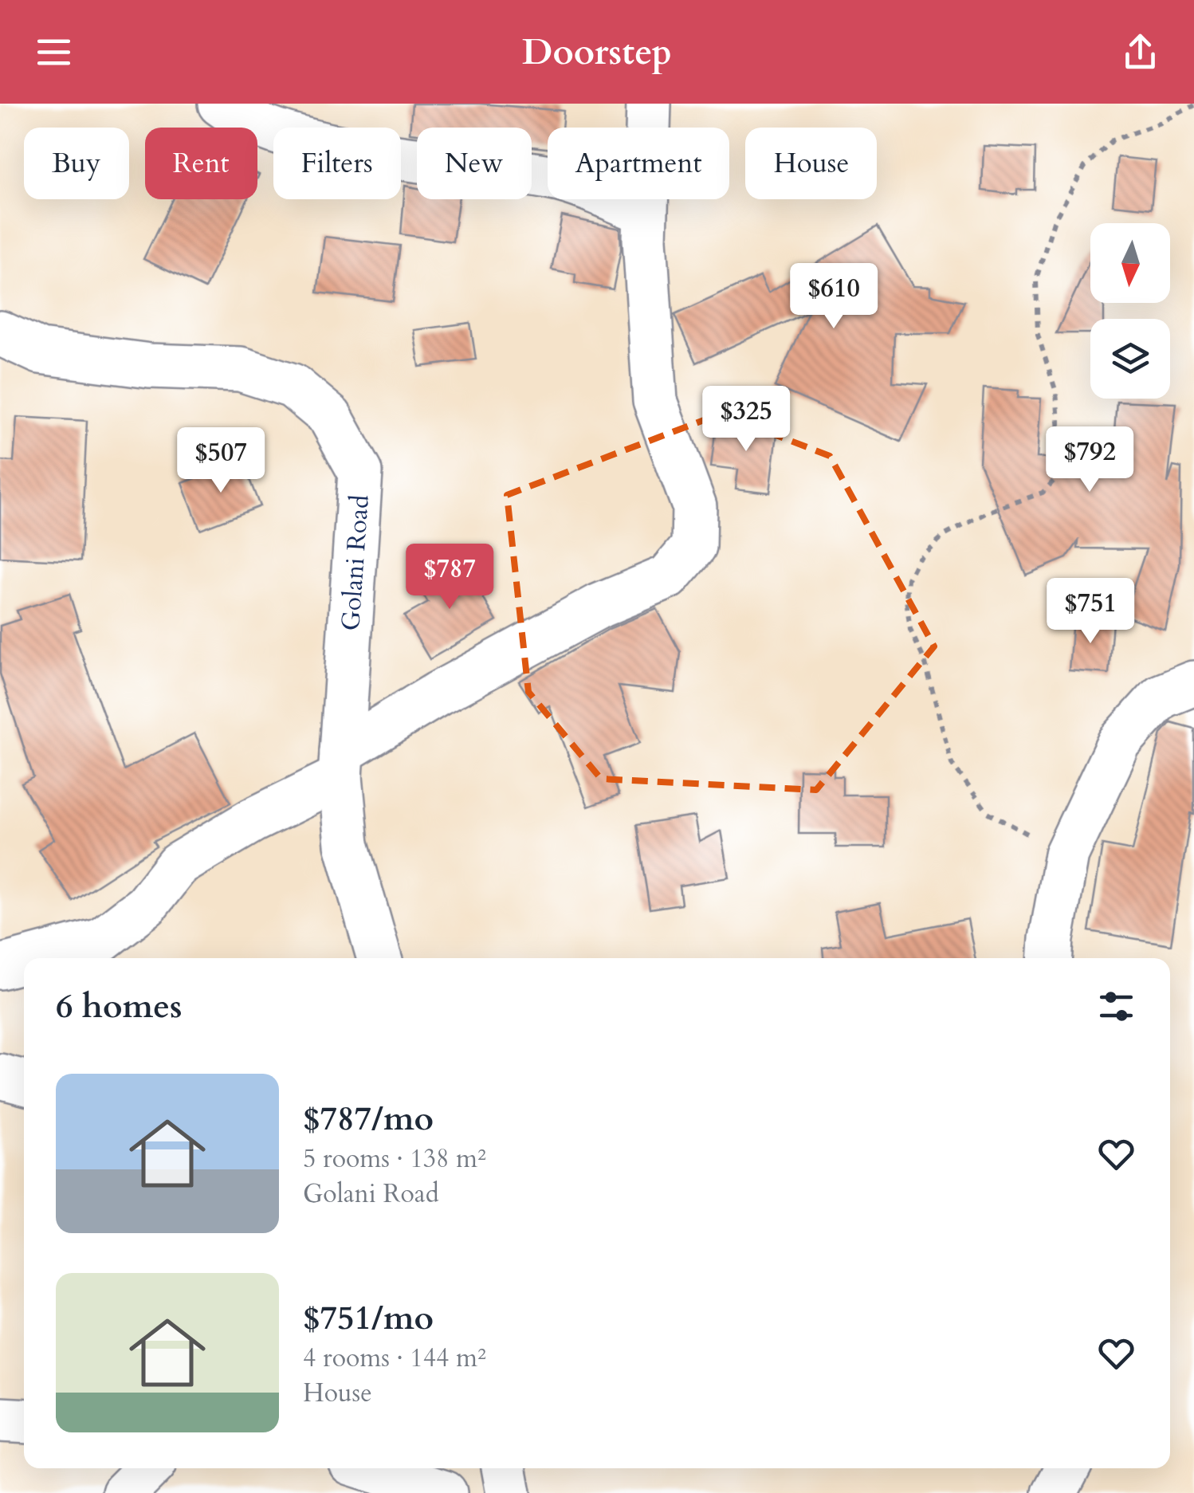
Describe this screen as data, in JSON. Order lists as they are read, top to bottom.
{
  "streets": {
    "street": ["Golani Road"]
  },
  "north": "bottom",
  "page": {
    "header": "Doorstep",
    "chip": [
      "Buy",
      "Rent",
      "Filters",
      "New",
      "Apartment",
      "House"
    ],
    "price": [
      "$610",
      "$325",
      "$792",
      "$507",
      "$787",
      "$751"
    ],
    "heading": "6 homes",
    "list": [
      {
        "name": "$787/mo",
        "note": "5 rooms · 138 m² · Golani Road"
      },
      {
        "name": "$751/mo",
        "note": "4 rooms · 144 m² · House"
      }
    ]
  }
}
